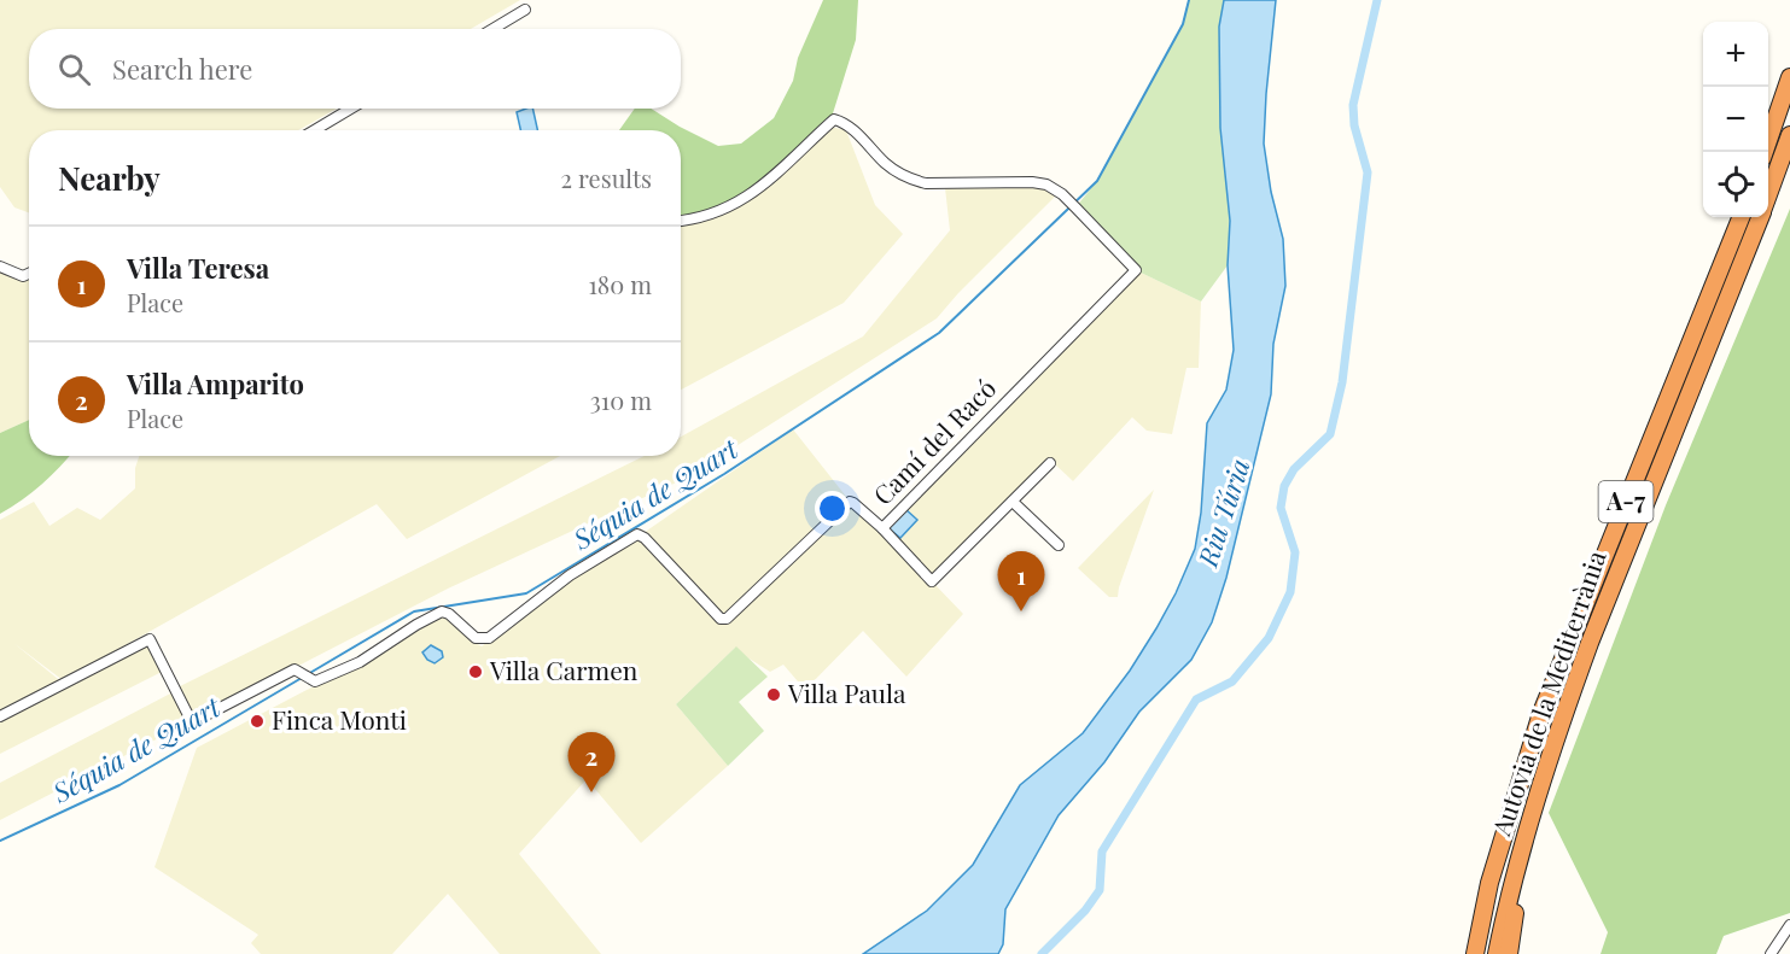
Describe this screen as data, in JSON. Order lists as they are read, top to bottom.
{
  "streets": {
    "highway": ["A-7", "Autovia de la Mediterrània"],
    "street": ["Camí del Racó"]
  },
  "water": ["Séquia de Quart", "Riu Túria"],
  "places": ["Villa Carmen", "Villa Paula", "Finca Monti"],
  "page": {
    "map_buttons": ["+", "−"],
    "search": "Search here",
    "heading": ["Nearby", "2 results"],
    "list": [
      {
        "mark": "1",
        "name": "Villa Teresa",
        "note": "Place",
        "value": "180 m"
      },
      {
        "mark": "2",
        "name": "Villa Amparito",
        "note": "Place",
        "value": "310 m"
      }
    ],
    "pins": ["1", "2"]
  }
}
